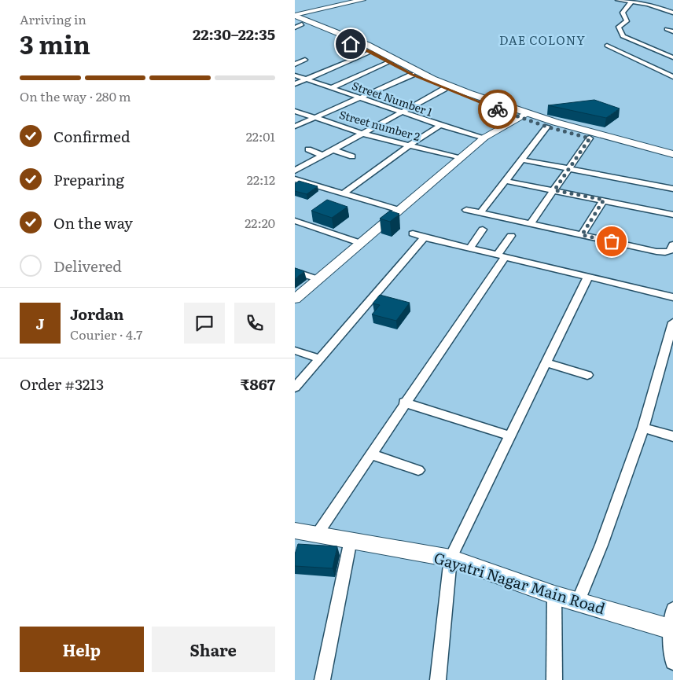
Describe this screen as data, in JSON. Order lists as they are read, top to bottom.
{
  "streets": {
    "street": ["Street Number 1", "Street number 2", "Gayatri Nagar Main Road"]
  },
  "districts": ["DAE COLONY"],
  "page": {
    "heading": ["3 min", "Arriving in", "22:30–22:35"],
    "panel": [
      "Jordan",
      "Courier · 4.7",
      "Order #3213",
      "₹867"
    ],
    "bar": "On the way · 280 m",
    "list": [
      ["Confirmed", "22:01"],
      ["Preparing", "22:12"],
      ["On the way", "22:20"],
      "Delivered"
    ],
    "round": "J",
    "buttons": ["Help", "Share"]
  }
}
